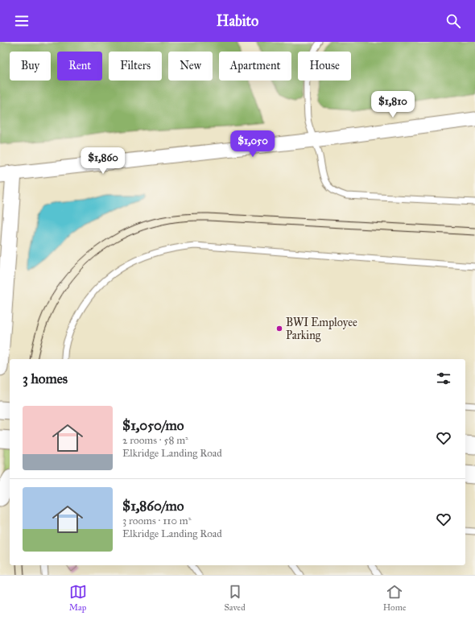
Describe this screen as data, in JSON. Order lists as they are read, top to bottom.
{
  "places": ["BWI Employee Parking"],
  "page": {
    "header": "Habito",
    "chip": [
      "Buy",
      "Rent",
      "Filters",
      "New",
      "Apartment",
      "House"
    ],
    "price": ["$1,810", "$1,050", "$1,860"],
    "heading": "3 homes",
    "list": [
      {
        "name": "$1,050/mo",
        "note": "2 rooms · 58 m² · Elkridge Landing Road"
      },
      {
        "name": "$1,860/mo",
        "note": "3 rooms · 110 m² · Elkridge Landing Road"
      }
    ],
    "tabs": ["Map", "Saved", "Home"]
  }
}
